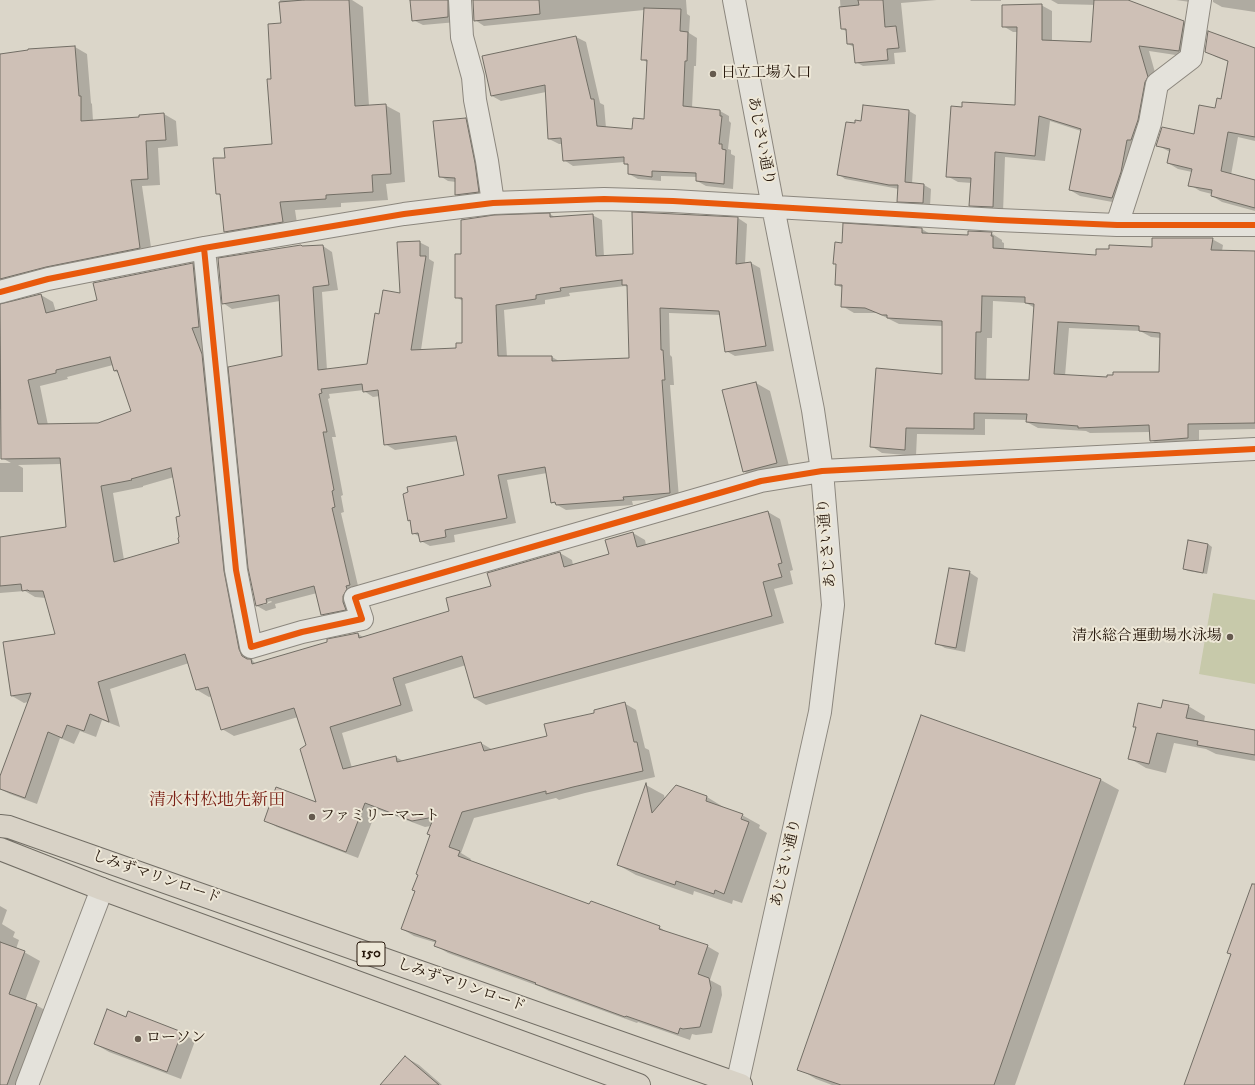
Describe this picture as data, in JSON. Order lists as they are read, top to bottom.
{
  "streets": {
    "highway": ["しみずマリンロード", "150"],
    "street": ["あじさい通り"]
  },
  "crossings": [
    ["あじさい通り", "しみずマリンロード"]
  ],
  "districts": ["清水村松地先新田"],
  "places": [
    "日立工場入口",
    "清水総合運動場水泳場",
    "ファミリーマート",
    "ローソン"
  ]
}
